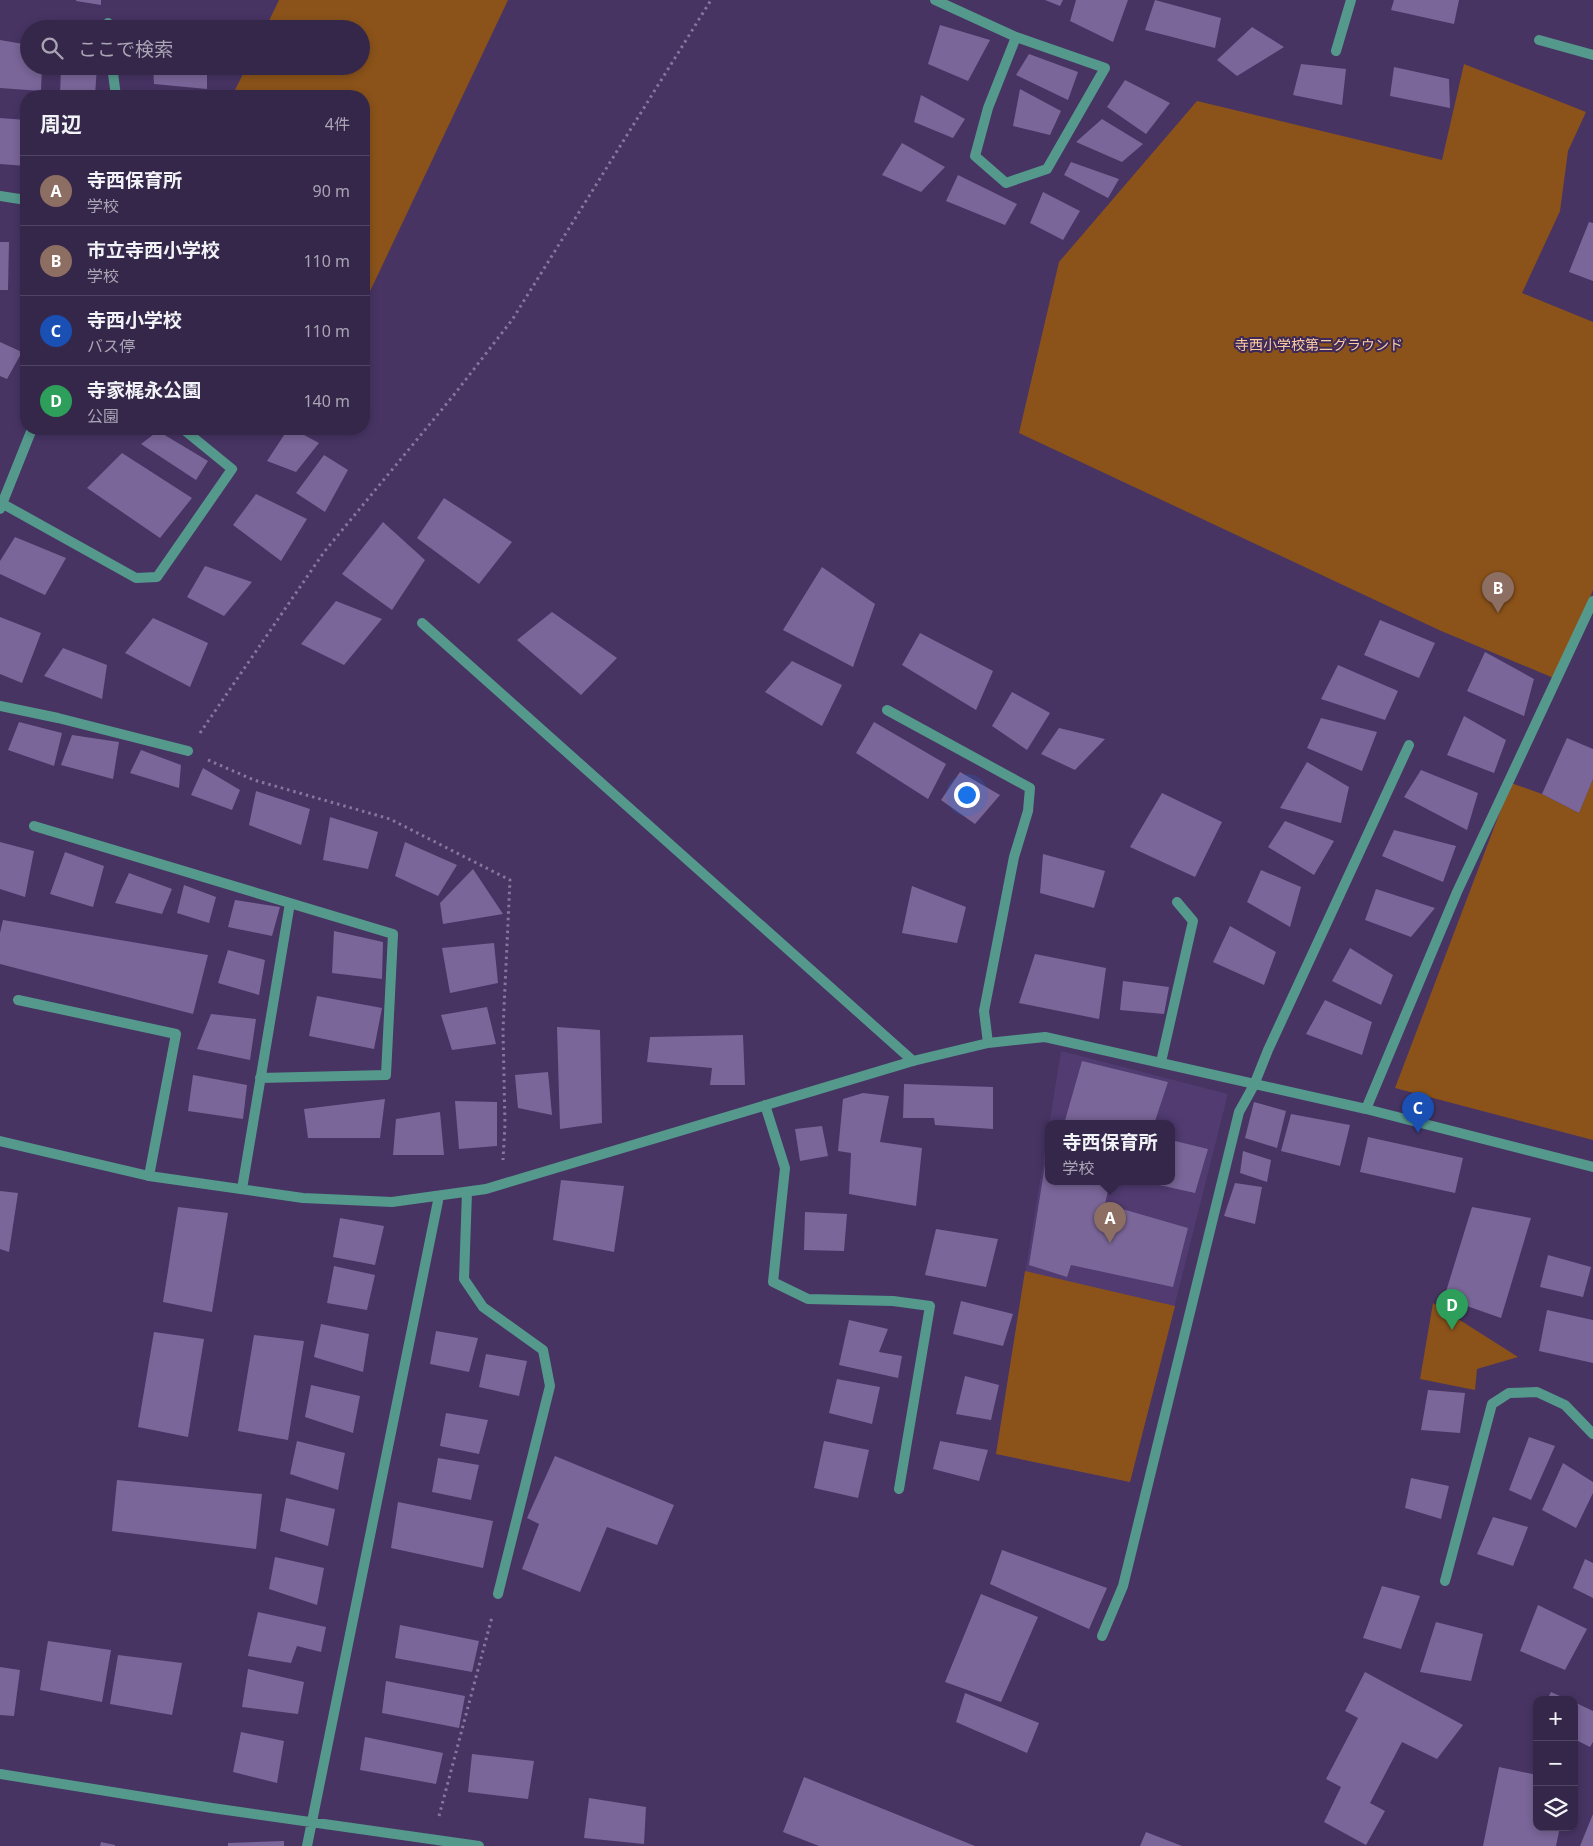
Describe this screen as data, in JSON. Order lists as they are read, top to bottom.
{
  "parks": ["寺西小学校第二グラウンド"],
  "page": {
    "search": "ここで検索",
    "heading": ["周辺", "4件"],
    "list": [
      {
        "mark": "A",
        "name": "寺西保育所",
        "note": "学校",
        "value": "90 m"
      },
      {
        "mark": "B",
        "name": "市立寺西小学校",
        "note": "学校",
        "value": "110 m"
      },
      {
        "mark": "C",
        "name": "寺西小学校",
        "note": "バス停",
        "value": "110 m"
      },
      {
        "mark": "D",
        "name": "寺家梶永公園",
        "note": "公園",
        "value": "140 m"
      }
    ],
    "pins": [
      "B",
      "C",
      "A",
      "D"
    ],
    "popup": ["寺西保育所", "学校"],
    "map_buttons": ["+", "−"]
  }
}
